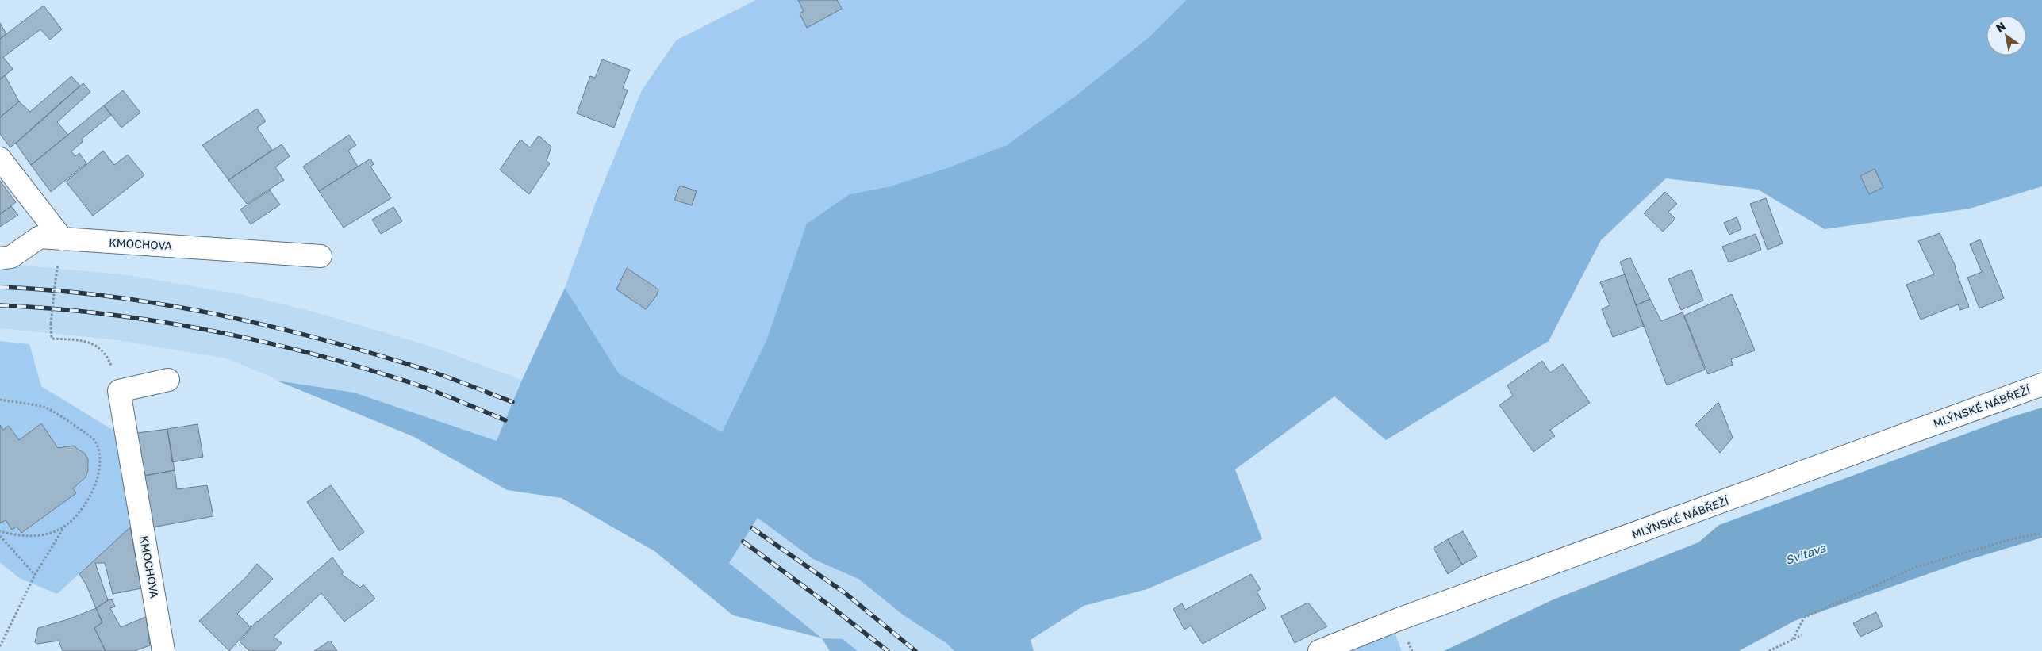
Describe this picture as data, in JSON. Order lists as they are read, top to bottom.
{
  "streets": {
    "street": ["KMOCHOVA", "MLÝNSKÉ NÁBŘEŽÍ"]
  },
  "water": ["Svitava"],
  "north": "top left"
}
